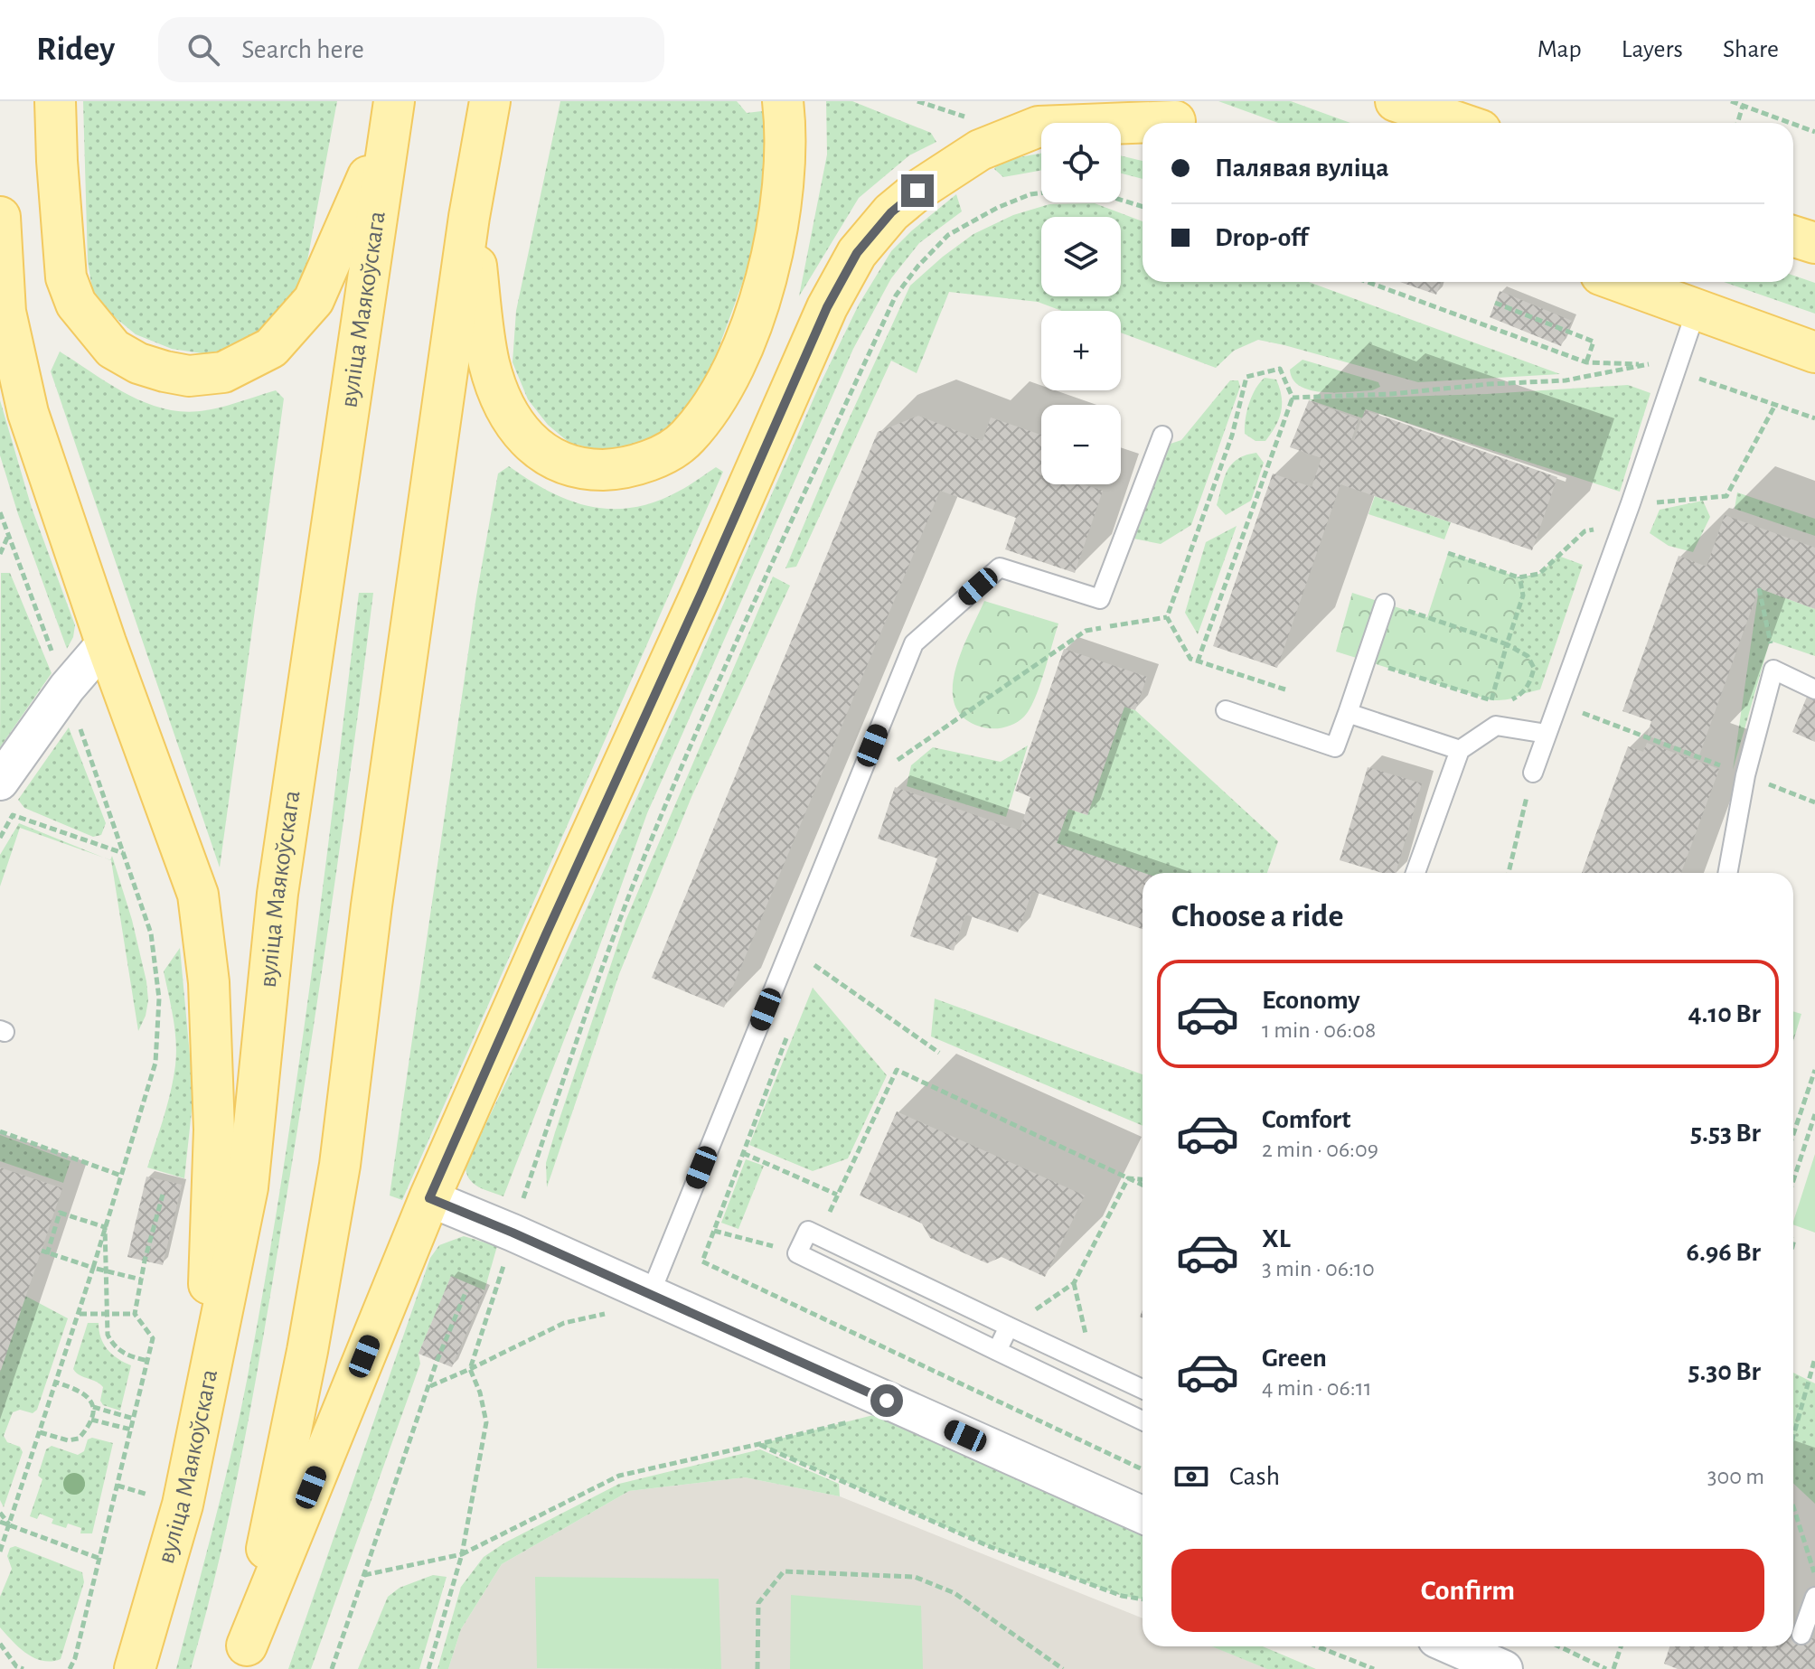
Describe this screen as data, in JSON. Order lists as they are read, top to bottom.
{
  "streets": {
    "main road": ["вуліца Маякоўскага"]
  },
  "page": {
    "header": "Ridey",
    "search": "Search here",
    "nav": ["Map", "Layers", "Share"],
    "map_buttons": ["+", "−"],
    "banner": ["Палявая вуліца", "Drop-off"],
    "heading": "Choose a ride",
    "list": [
      {
        "name": "Economy",
        "note": "1 min · 06:08",
        "value": "4.10 Br"
      },
      {
        "name": "Comfort",
        "note": "2 min · 06:09",
        "value": "5.53 Br"
      },
      {
        "name": "XL",
        "note": "3 min · 06:10",
        "value": "6.96 Br"
      },
      {
        "name": "Green",
        "note": "4 min · 06:11",
        "value": "5.30 Br"
      }
    ],
    "pay": ["Cash", "300 m"],
    "buttons": "Confirm"
  }
}
